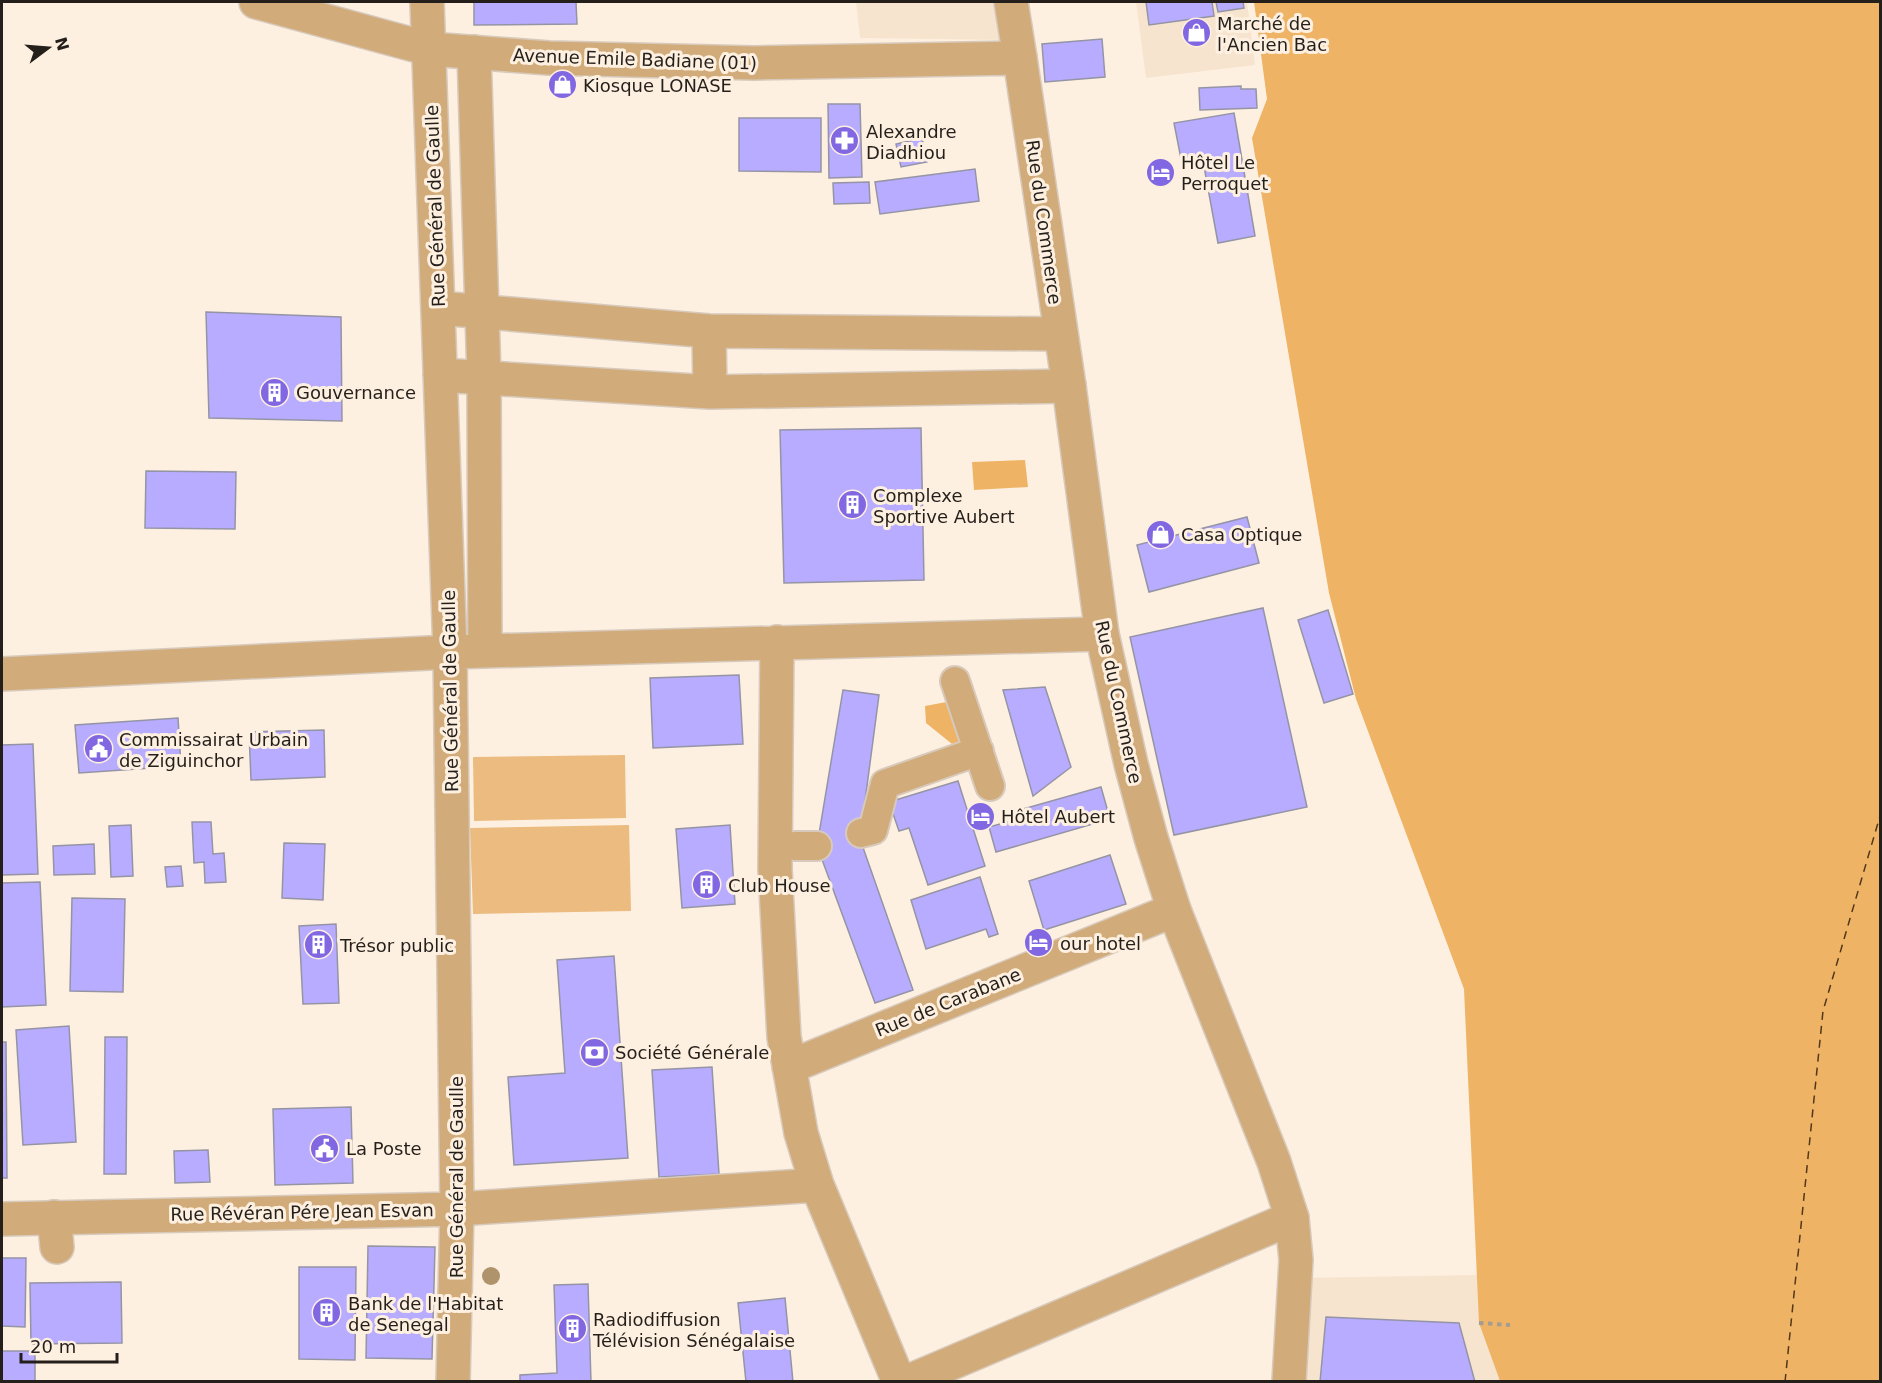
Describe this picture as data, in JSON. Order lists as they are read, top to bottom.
{
  "streets": {
    "street": [
      "Avenue Emile Badiane (01)",
      "Rue Général de Gaulle",
      "Rue du Commerce",
      "Rue de Carabane",
      "Rue Révéran Pére Jean Esvan"
    ]
  },
  "crossings": [
    ["Avenue Emile Badiane (01)", "Rue Général de Gaulle"],
    ["Avenue Emile Badiane (01)", "Rue du Commerce"],
    ["Rue Général de Gaulle", "Rue Révéran Pére Jean Esvan"],
    ["Rue du Commerce", "Rue de Carabane"]
  ],
  "places": {
    "shop": ["Marché de l'Ancien Bac", "Kiosque LONASE", "Casa Optique"],
    "pharmacy": ["Alexandre Diadhiou"],
    "hotel": ["Hôtel Le Perroquet", "Hôtel Aubert", "our hotel"],
    "building": [
      "Gouvernance",
      "Complexe Sportive Aubert",
      "Club House",
      "Trésor public",
      "Bank de l'Habitat de Senegal",
      "Radiodiffusion Télévision Sénégalaise"
    ],
    "public building": ["Commissairat Urbain de Ziguinchor", "La Poste"],
    "bank": ["Société Générale"]
  },
  "scale_bar": "20 m",
  "north": "right"
}
